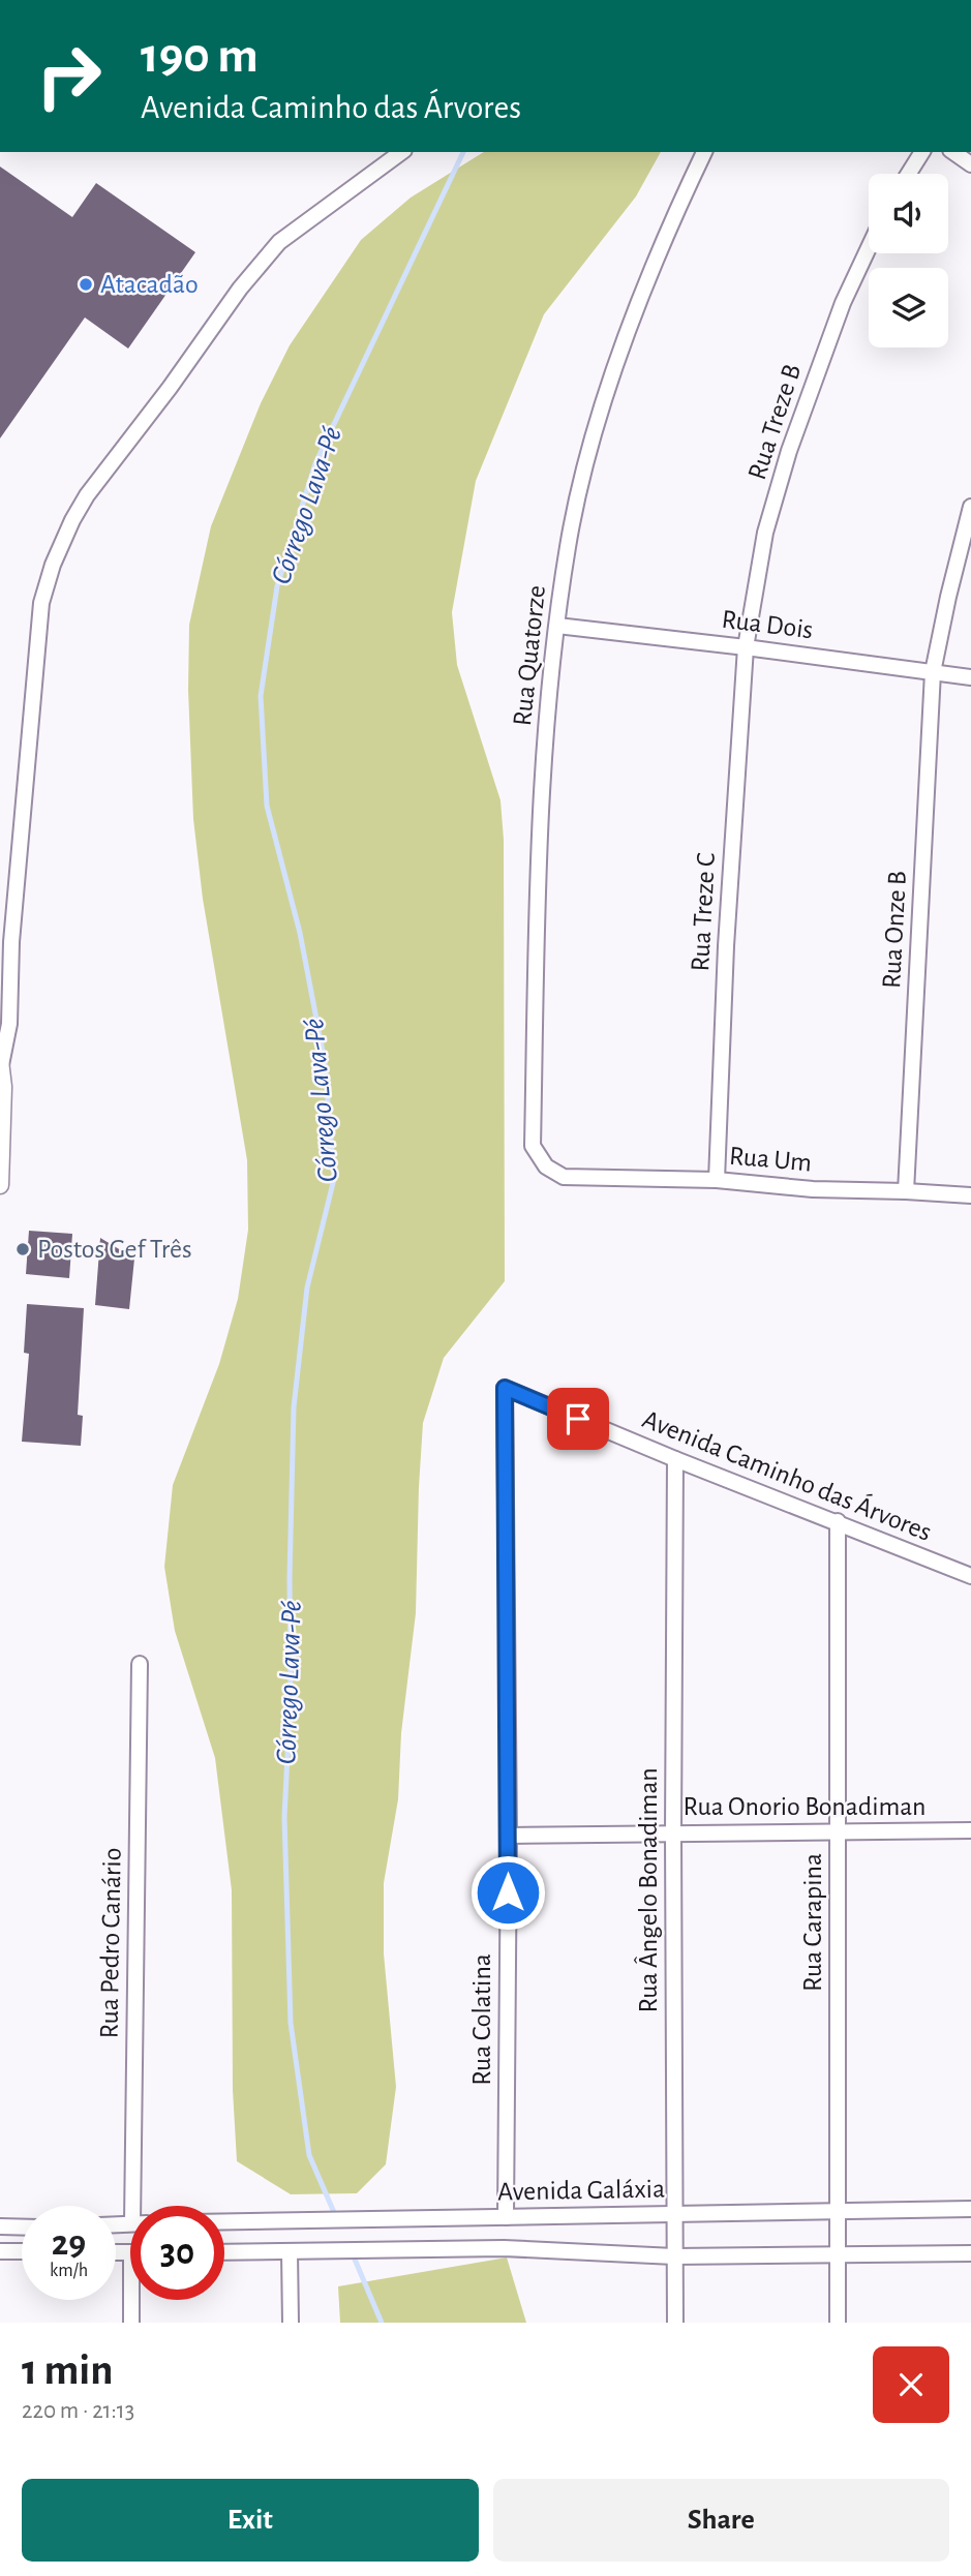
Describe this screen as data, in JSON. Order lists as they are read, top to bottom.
{
  "streets": {
    "street": [
      "Rua Treze B",
      "Rua Dois",
      "Rua Quatorze",
      "Rua Treze C",
      "Rua Onze B",
      "Rua Um",
      "Avenida Caminho das Árvores",
      "Rua Onorio Bonadiman",
      "Rua Ângelo Bonadiman",
      "Rua Carapina",
      "Rua Pedro Canário",
      "Rua Colatina",
      "Avenida Galáxia"
    ]
  },
  "crossings": [
    ["Rua Treze B", "Rua Dois"],
    ["Rua Treze B", "Rua Treze C"],
    ["Rua Dois", "Rua Quatorze"],
    ["Rua Dois", "Rua Treze C"],
    ["Rua Dois", "Rua Onze B"],
    ["Rua Quatorze", "Rua Um"],
    ["Rua Treze C", "Rua Um"],
    ["Rua Onze B", "Rua Um"],
    ["Avenida Caminho das Árvores", "Rua Ângelo Bonadiman"],
    ["Avenida Caminho das Árvores", "Rua Carapina"],
    ["Avenida Caminho das Árvores", "Rua Colatina"],
    ["Rua Onorio Bonadiman", "Rua Ângelo Bonadiman"],
    ["Rua Onorio Bonadiman", "Rua Carapina"],
    ["Rua Onorio Bonadiman", "Rua Colatina"],
    ["Rua Ângelo Bonadiman", "Avenida Galáxia"],
    ["Rua Carapina", "Avenida Galáxia"],
    ["Rua Colatina", "Avenida Galáxia"]
  ],
  "water": ["Córrego Lava-Pé"],
  "places": ["Atacadão", "Postos Gef Três"],
  "page": {
    "turn": ["190 m", "Avenida Caminho das Árvores"],
    "speed": "29 km/h",
    "limit": "30",
    "heading": ["1 min", "220 m · 21:13"],
    "buttons": ["Exit", "Share"]
  }
}
